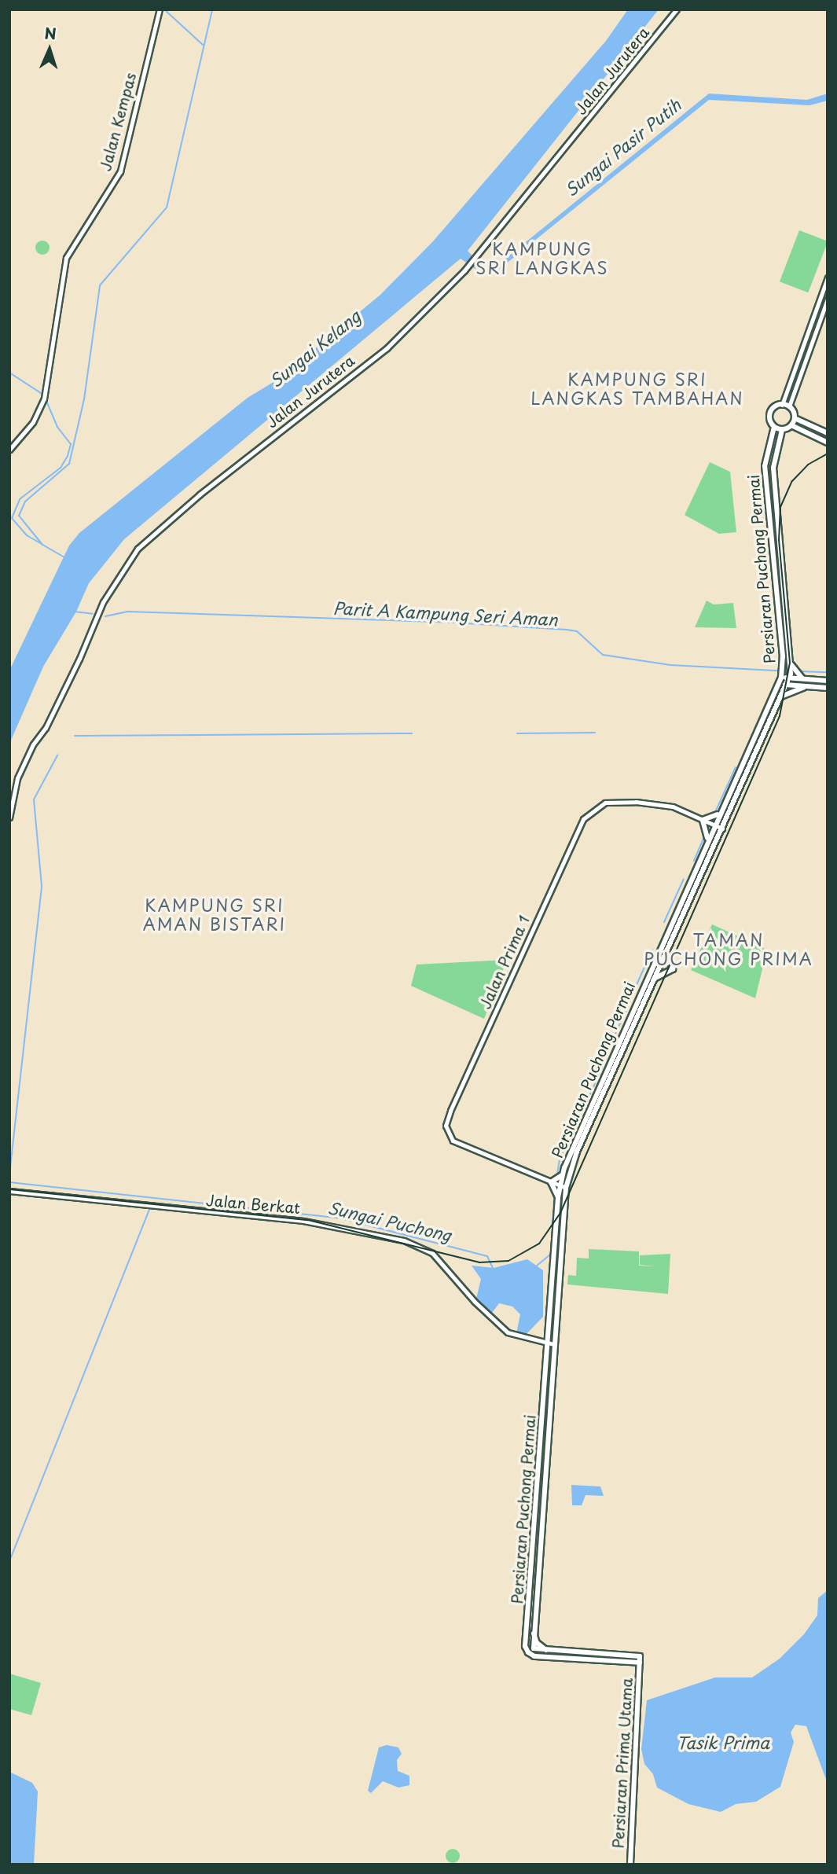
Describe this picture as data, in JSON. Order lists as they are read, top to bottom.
{
  "streets": {
    "main road": ["Persiaran Puchong Permai", "Persiaran Prima Utama"],
    "street": [
      "Jalan Jurutera",
      "Jalan Kempas",
      "Jalan Prima 1",
      "Jalan Berkat"
    ]
  },
  "crossings": [
    ["Persiaran Puchong Permai", "Jalan Prima 1"],
    ["Persiaran Puchong Permai", "Jalan Berkat"],
    ["Persiaran Puchong Permai", "Persiaran Prima Utama"]
  ],
  "districts": [
    "KAMPUNG SRI LANGKAS",
    "KAMPUNG SRI LANGKAS TAMBAHAN",
    "KAMPUNG SRI AMAN BISTARI",
    "TAMAN PUCHONG PRIMA"
  ],
  "water": [
    "Sungai Pasir Putih",
    "Sungai Kelang",
    "Parit A Kampung Seri Aman",
    "Sungai Puchong",
    "Tasik Prima"
  ],
  "north": "top"
}
